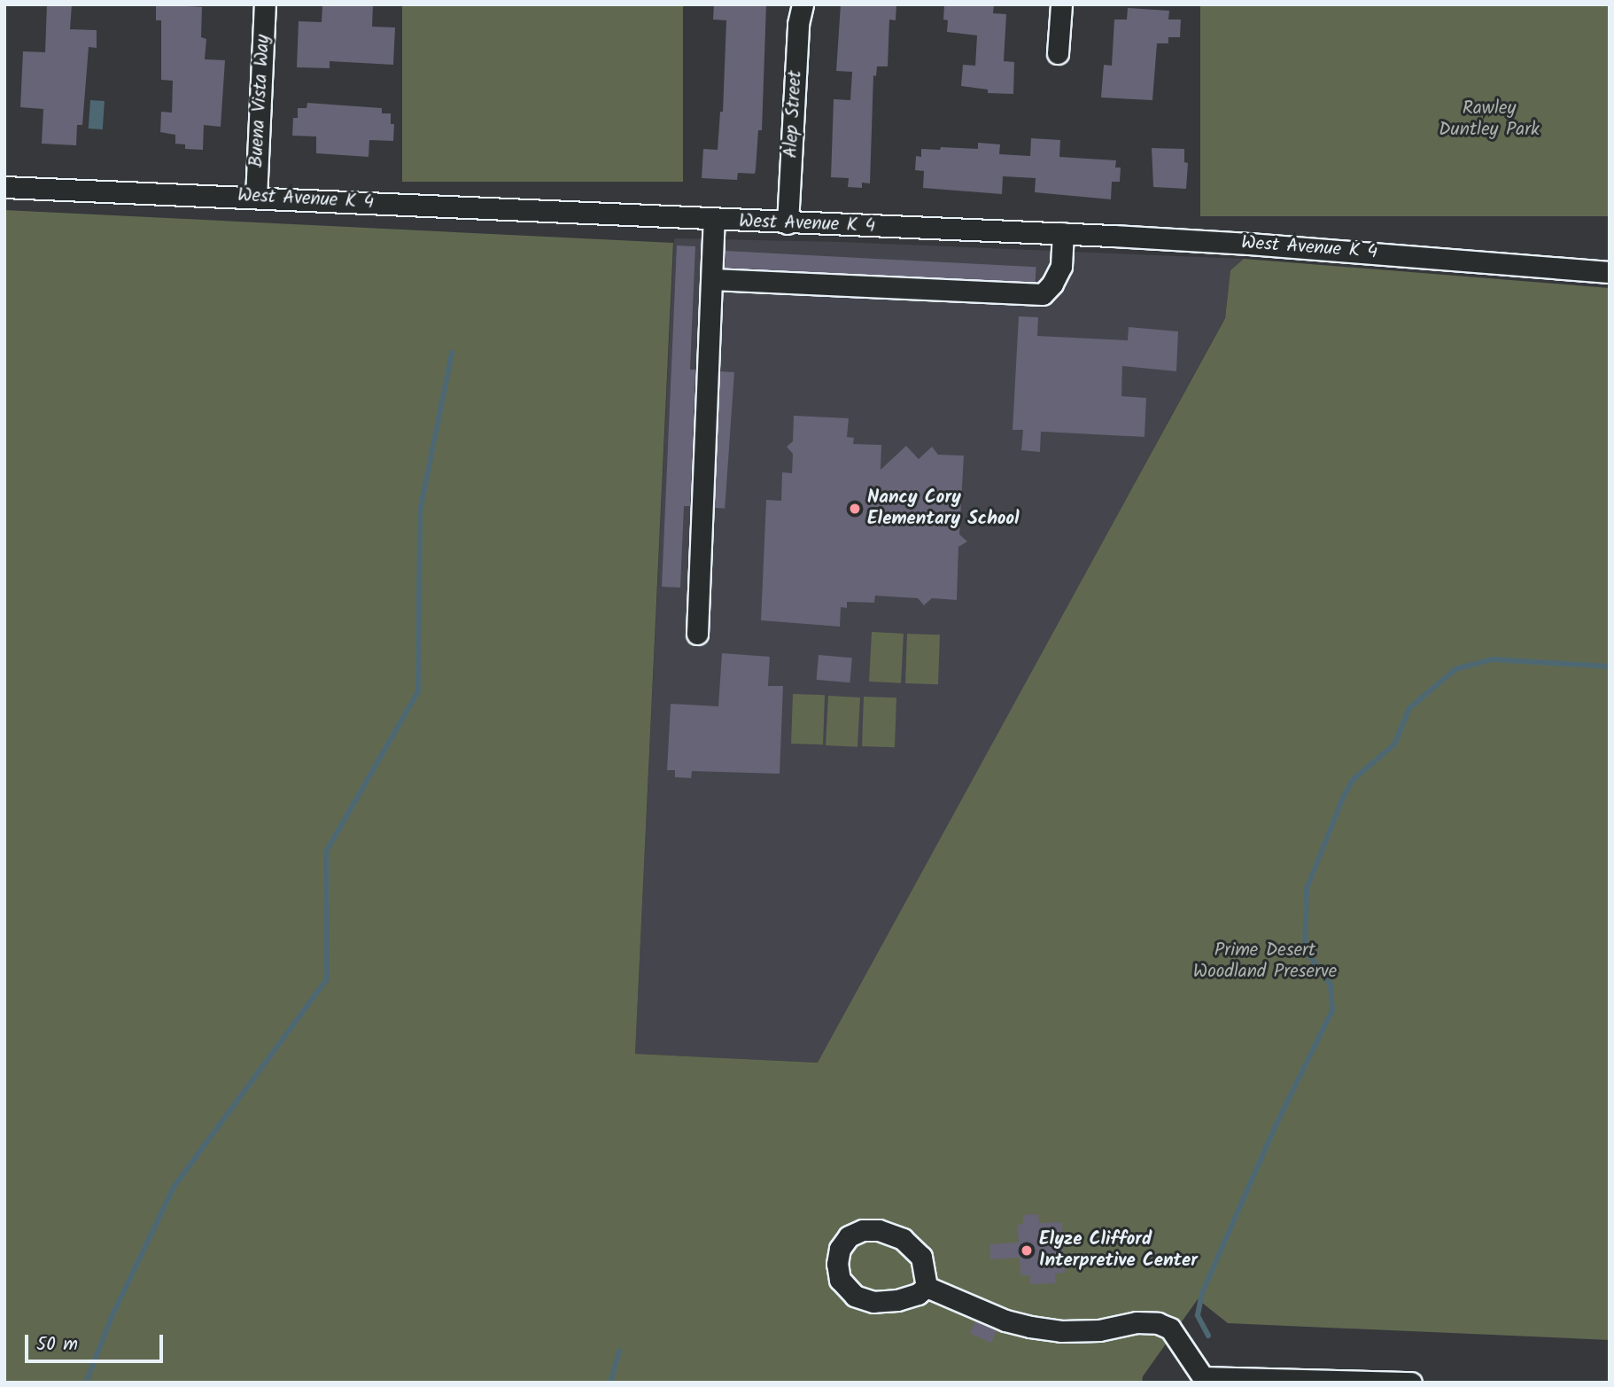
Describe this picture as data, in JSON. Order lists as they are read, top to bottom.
{
  "streets": {
    "street": ["Buena Vista Way", "Alep Street", "West Avenue K 4"]
  },
  "crossings": [
    ["Buena Vista Way", "West Avenue K 4"],
    ["Alep Street", "West Avenue K 4"]
  ],
  "parks": ["Rawley Duntley Park", "Prime Desert Woodland Preserve"],
  "places": ["Nancy Cory Elementary School", "Elyze Clifford Interpretive Center"],
  "scale_bar": "50 m"
}
